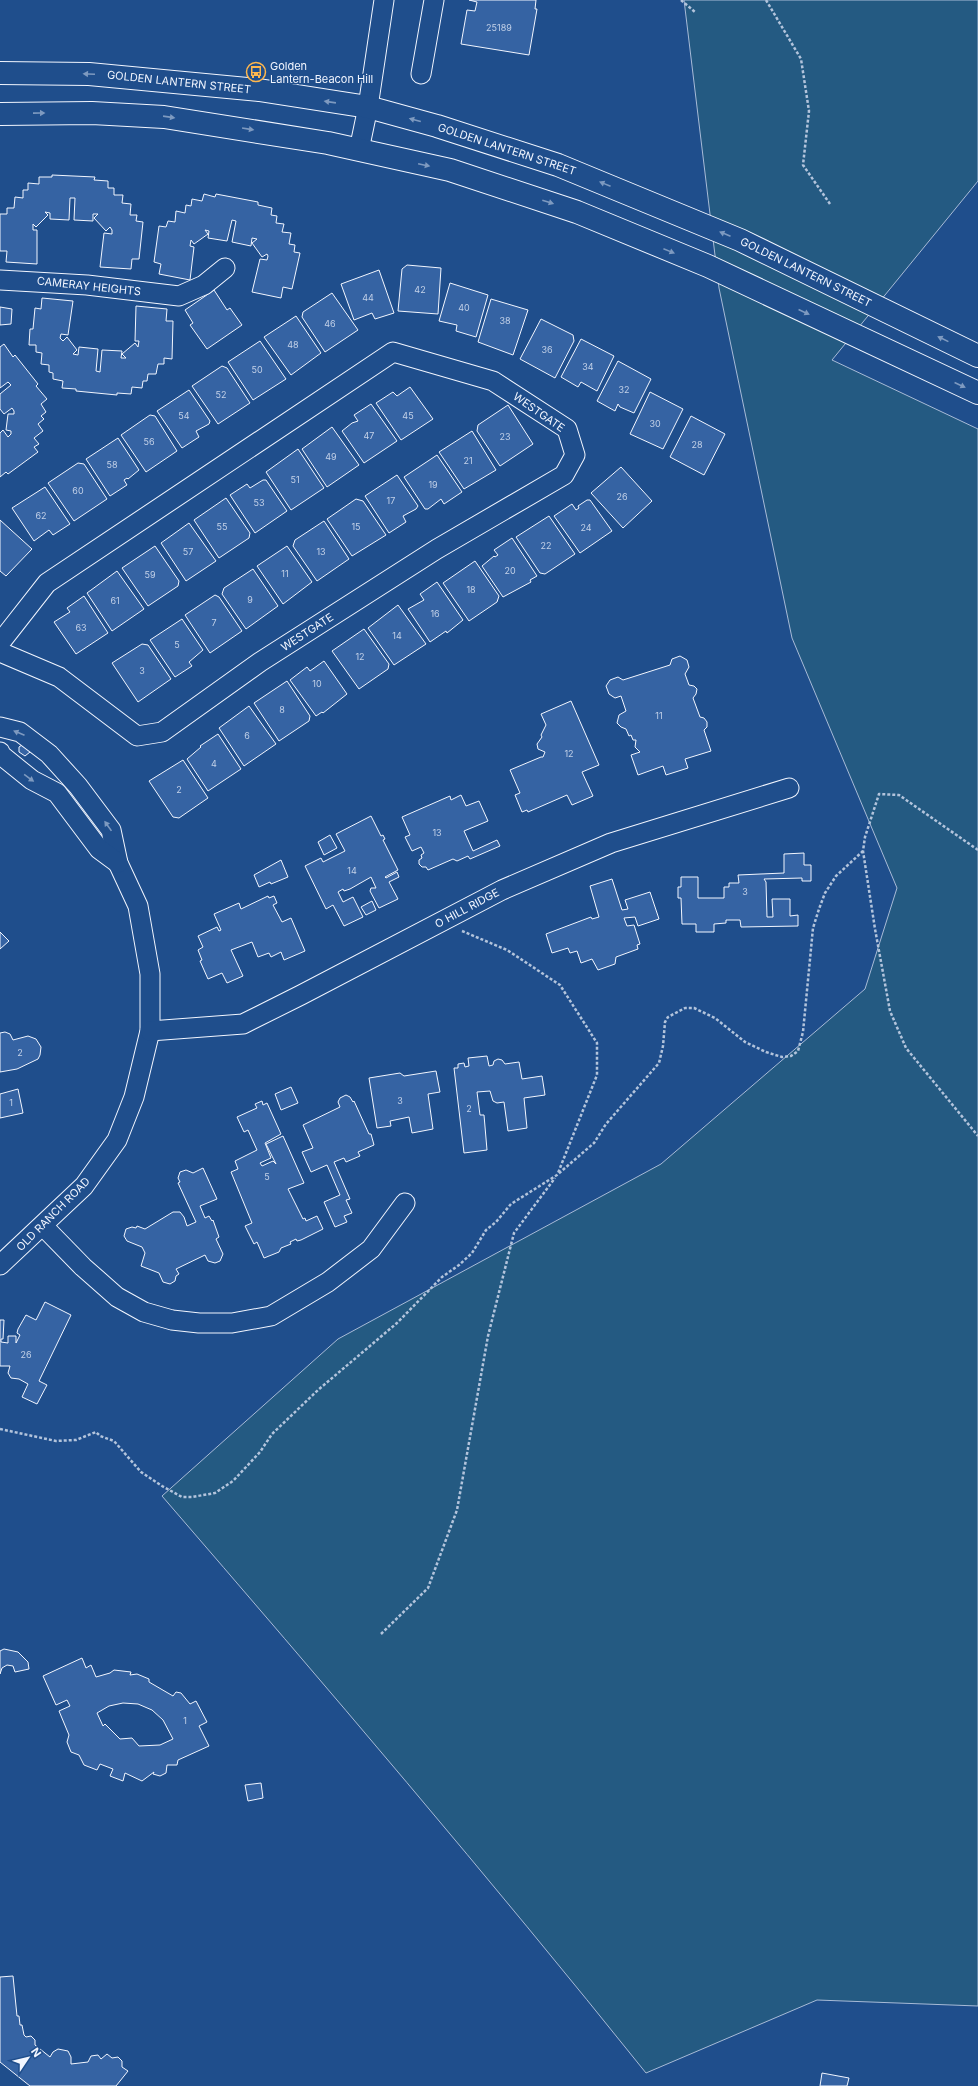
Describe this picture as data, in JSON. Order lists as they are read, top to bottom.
{
  "streets": {
    "main road": ["GOLDEN LANTERN STREET"],
    "street": [
      "CAMERAY HEIGHTS",
      "WESTGATE",
      "O HILL RIDGE",
      "OLD RANCH ROAD"
    ]
  },
  "crossings": [
    ["O HILL RIDGE", "OLD RANCH ROAD"]
  ],
  "places": {
    "bus stop": ["Golden Lantern-Beacon Hill"]
  },
  "house_numbers": [
    "25189",
    "42",
    "44",
    "40",
    "38",
    "46",
    "48",
    "36",
    "34",
    "50",
    "32",
    "52",
    "54",
    "45",
    "30",
    "47",
    "23",
    "56",
    "28",
    "49",
    "21",
    "58",
    "51",
    "19",
    "60",
    "26",
    "17",
    "53",
    "62",
    "55",
    "15",
    "24",
    "22",
    "57",
    "13",
    "20",
    "11",
    "59",
    "18",
    "9",
    "61",
    "16",
    "7",
    "63",
    "14",
    "5",
    "12",
    "3",
    "10",
    "8",
    "11",
    "6",
    "12",
    "4",
    "2",
    "13",
    "14",
    "3",
    "2",
    "3",
    "1",
    "2",
    "5",
    "26",
    "1"
  ],
  "north": "top right"
}
